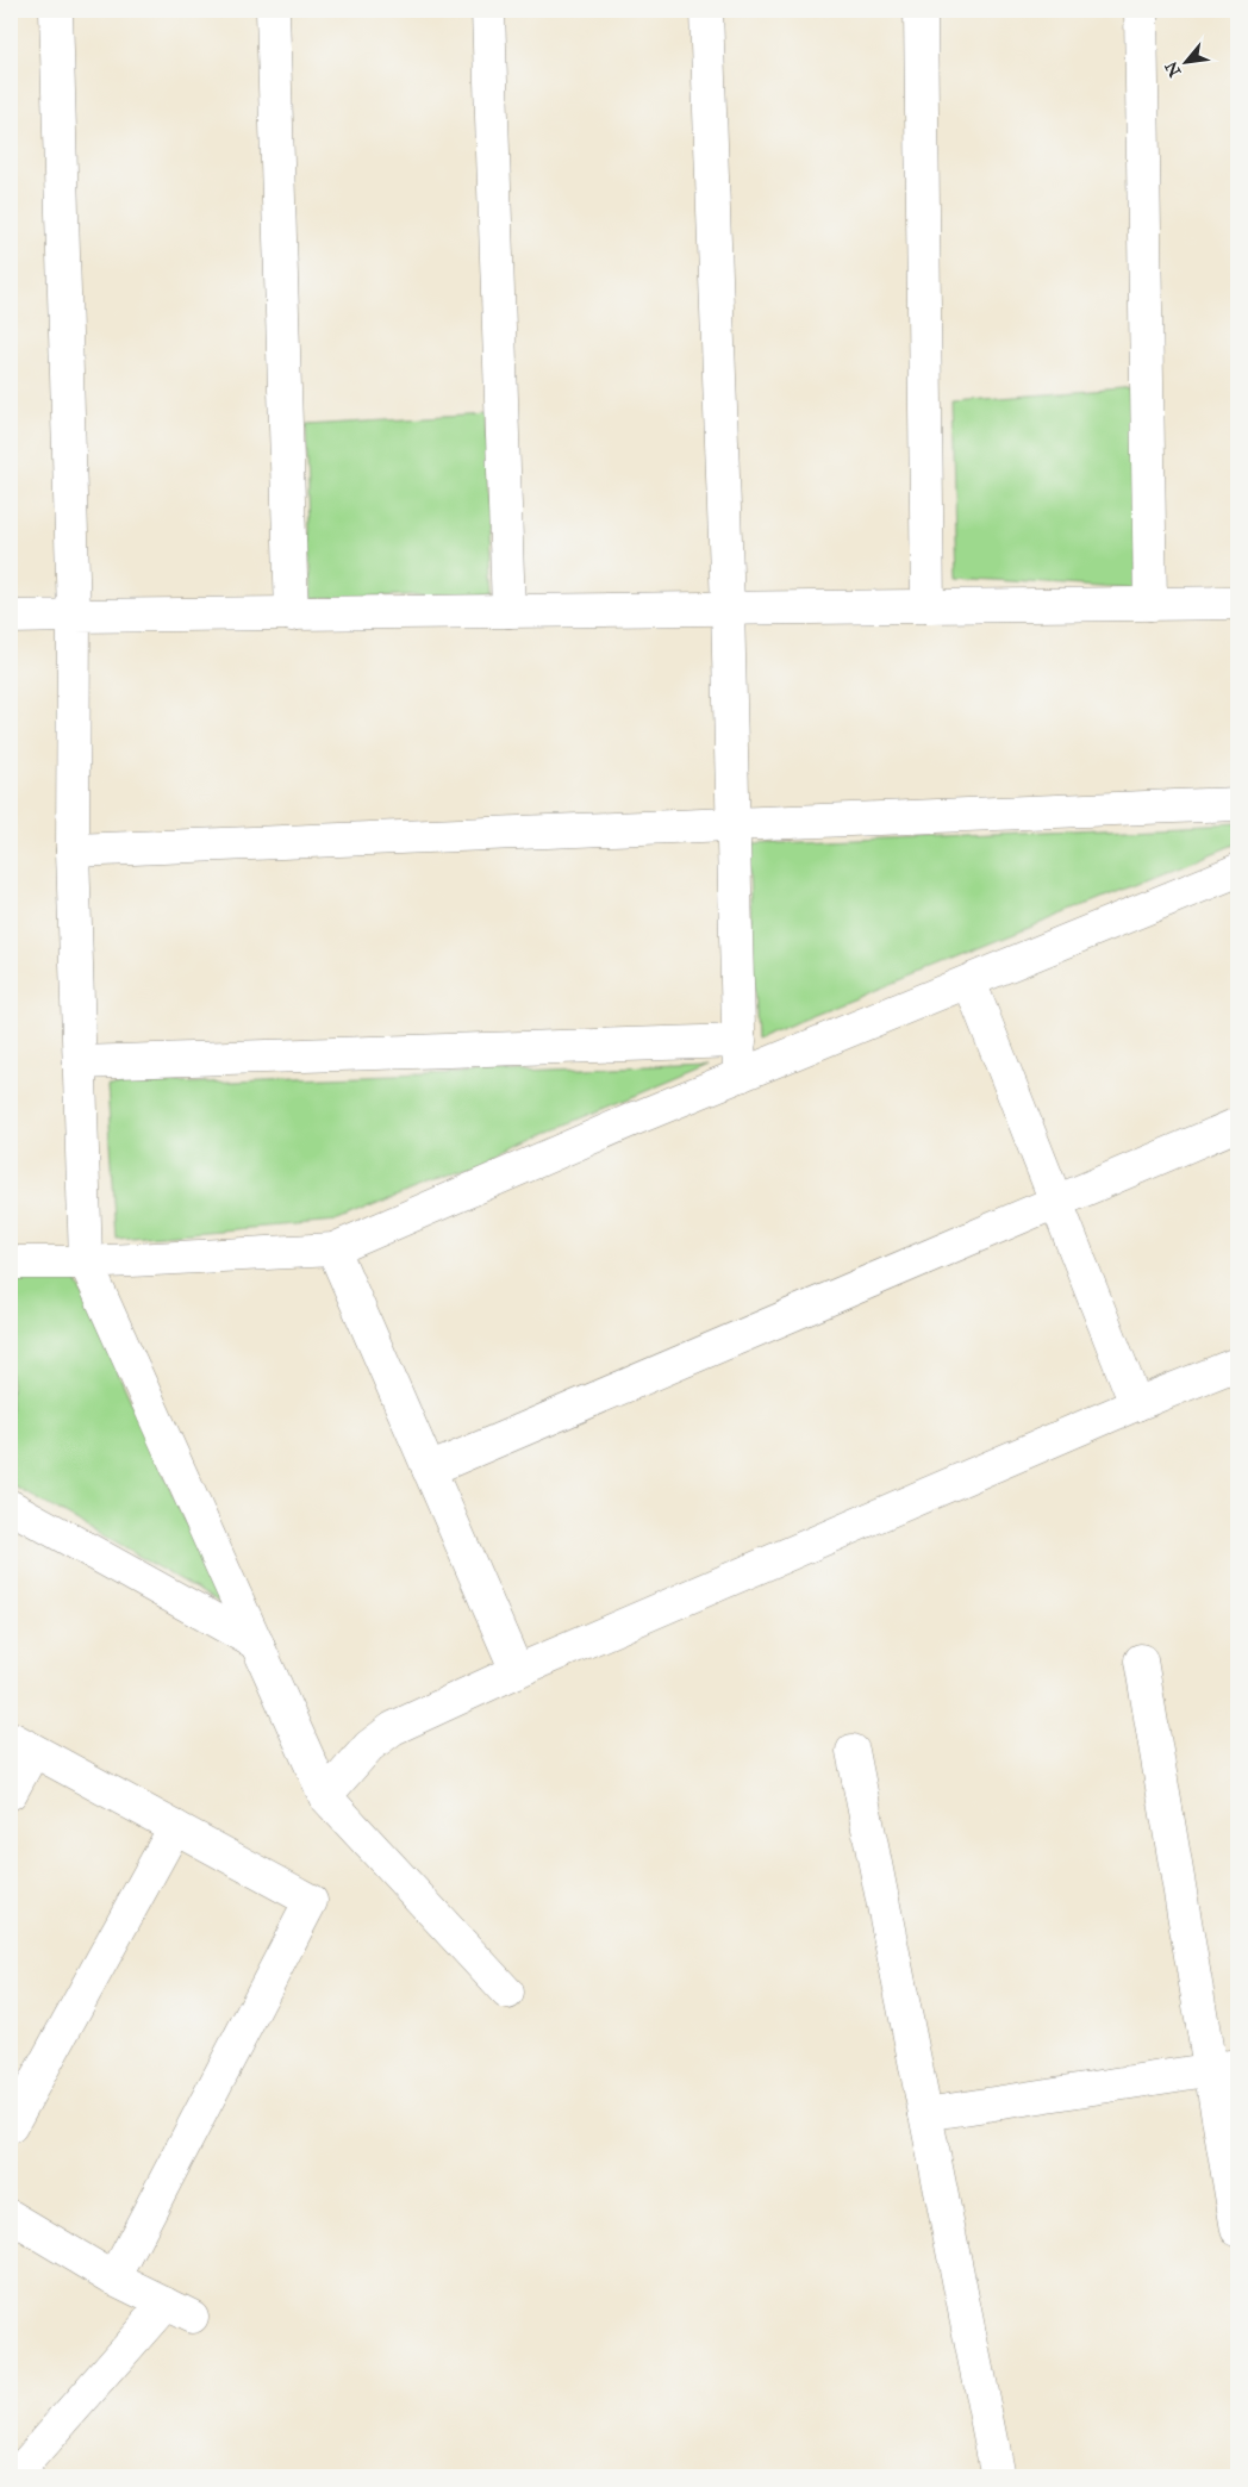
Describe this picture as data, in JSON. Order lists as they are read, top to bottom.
{
  "north": "bottom left"
}
